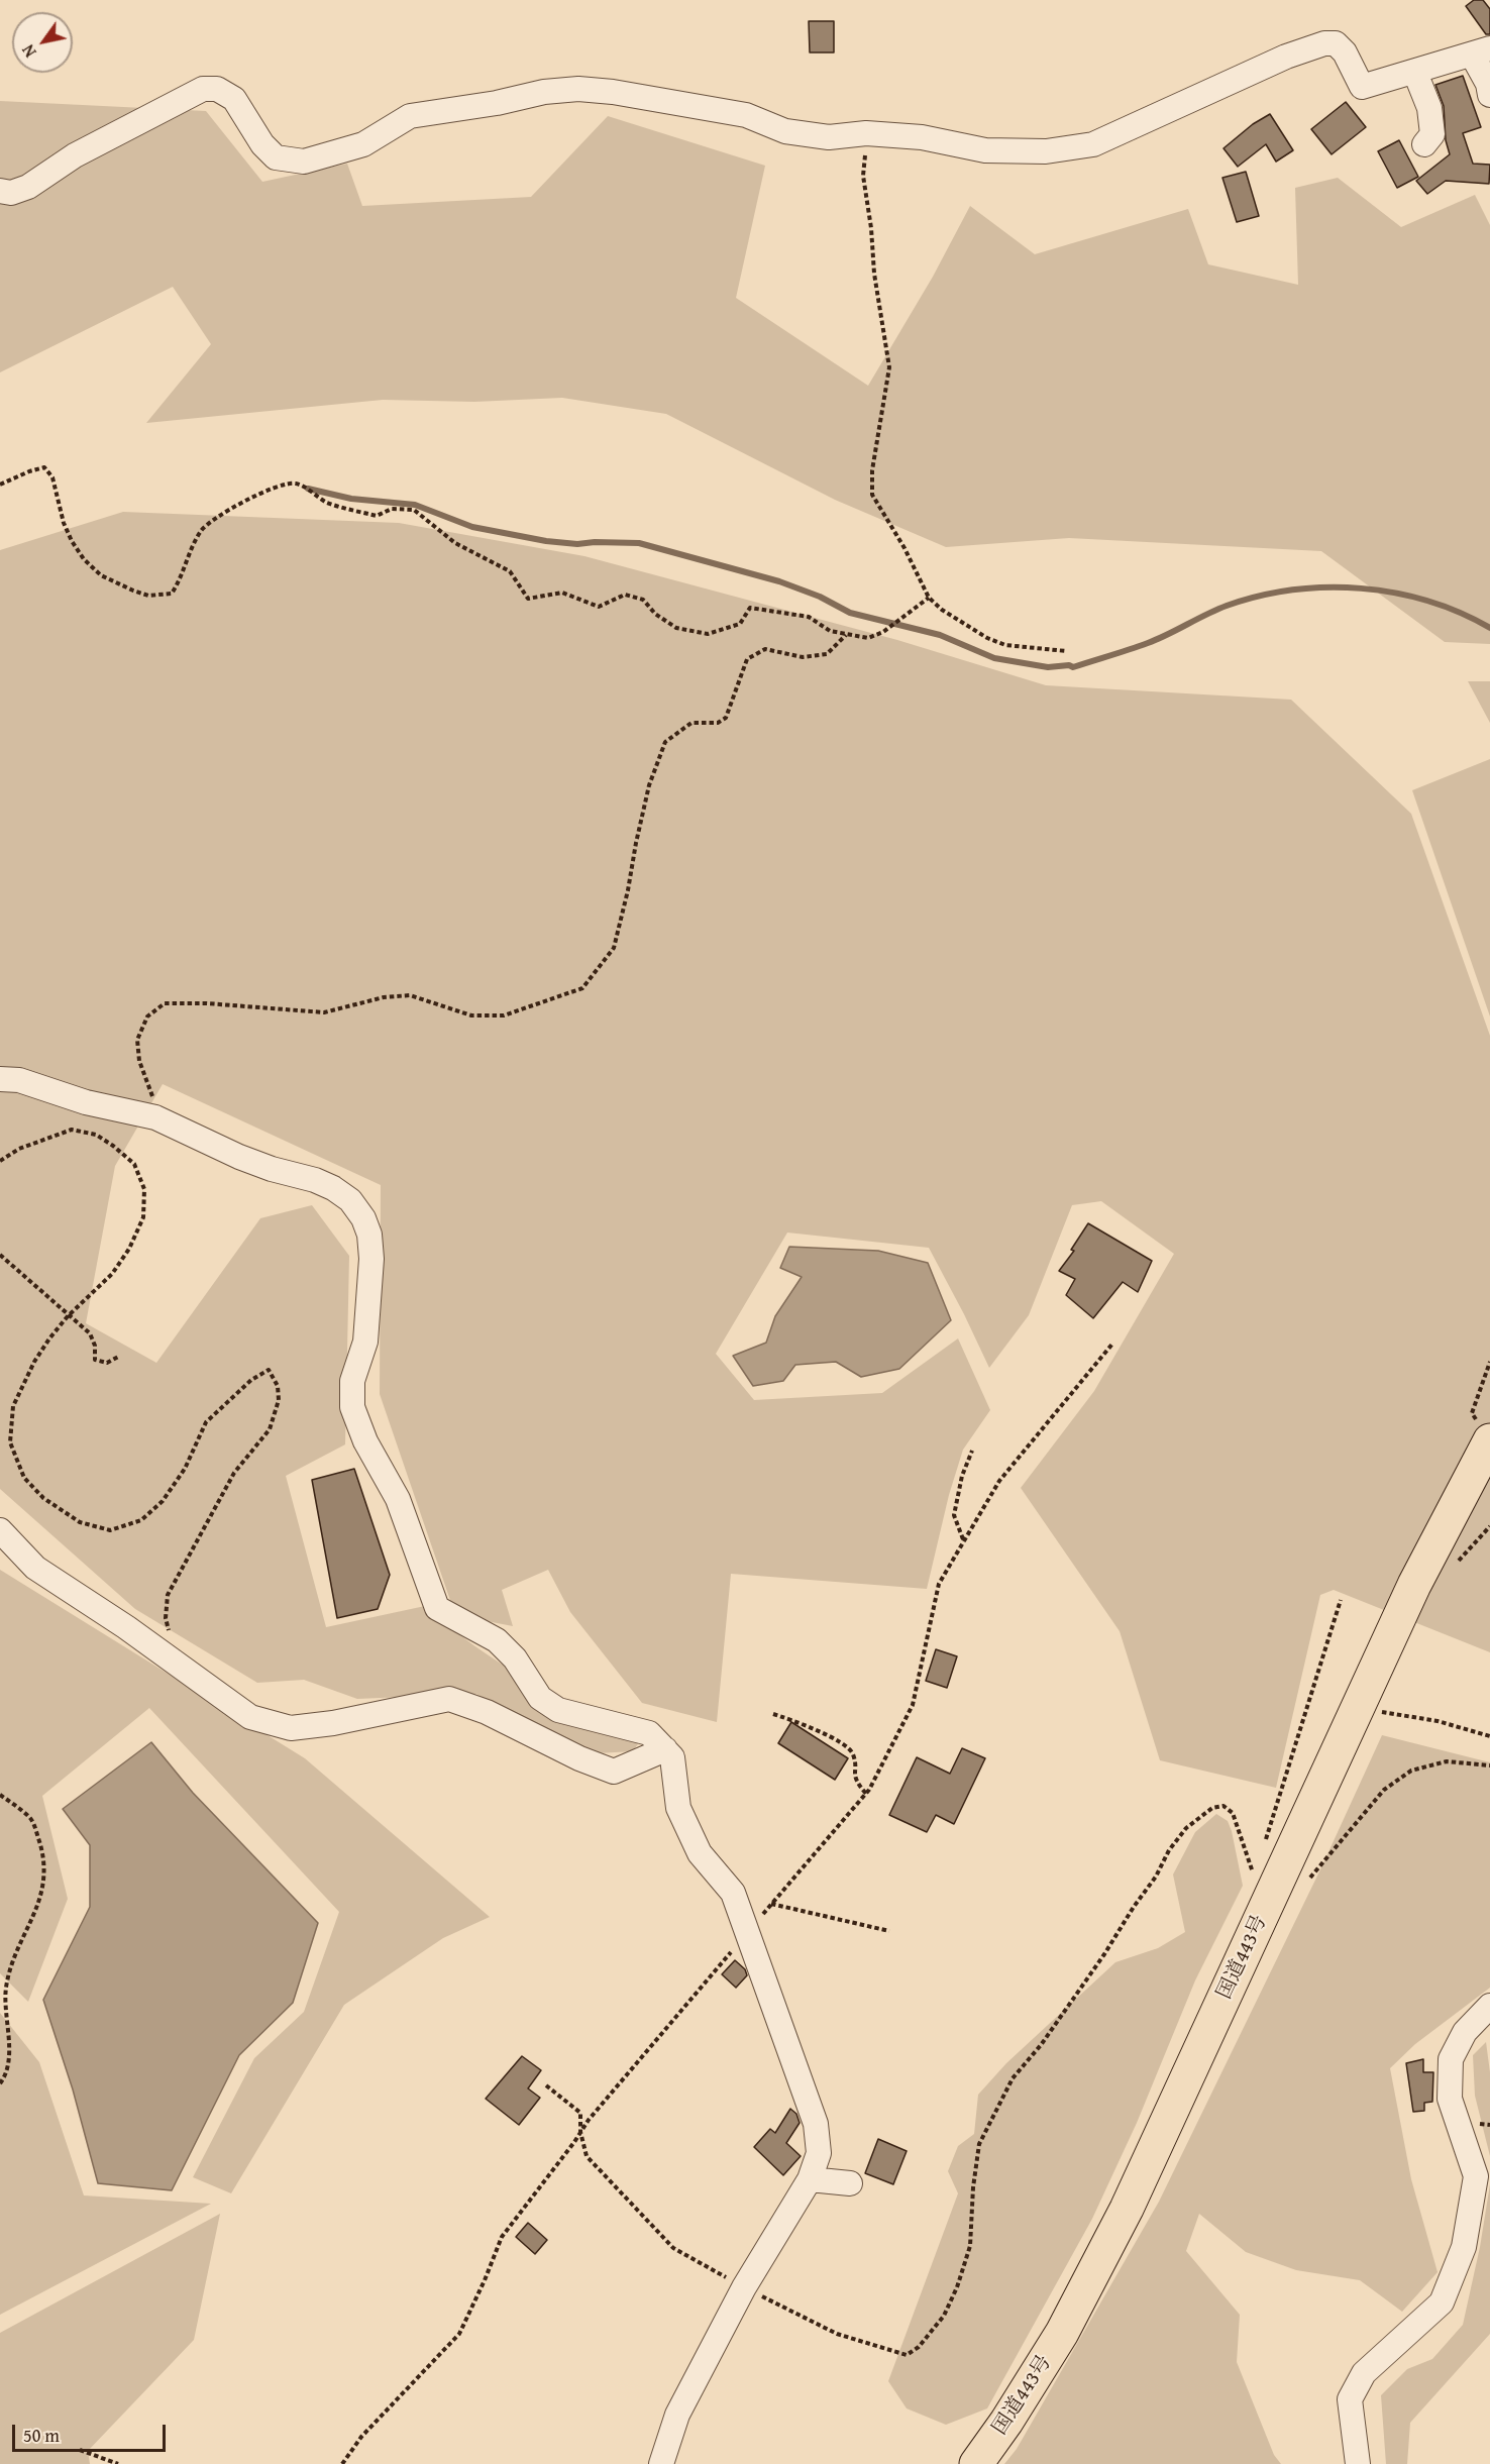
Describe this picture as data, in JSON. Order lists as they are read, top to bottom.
{
  "streets": {
    "highway": ["国道443号"]
  },
  "scale_bar": "50 m",
  "north": "bottom left"
}
